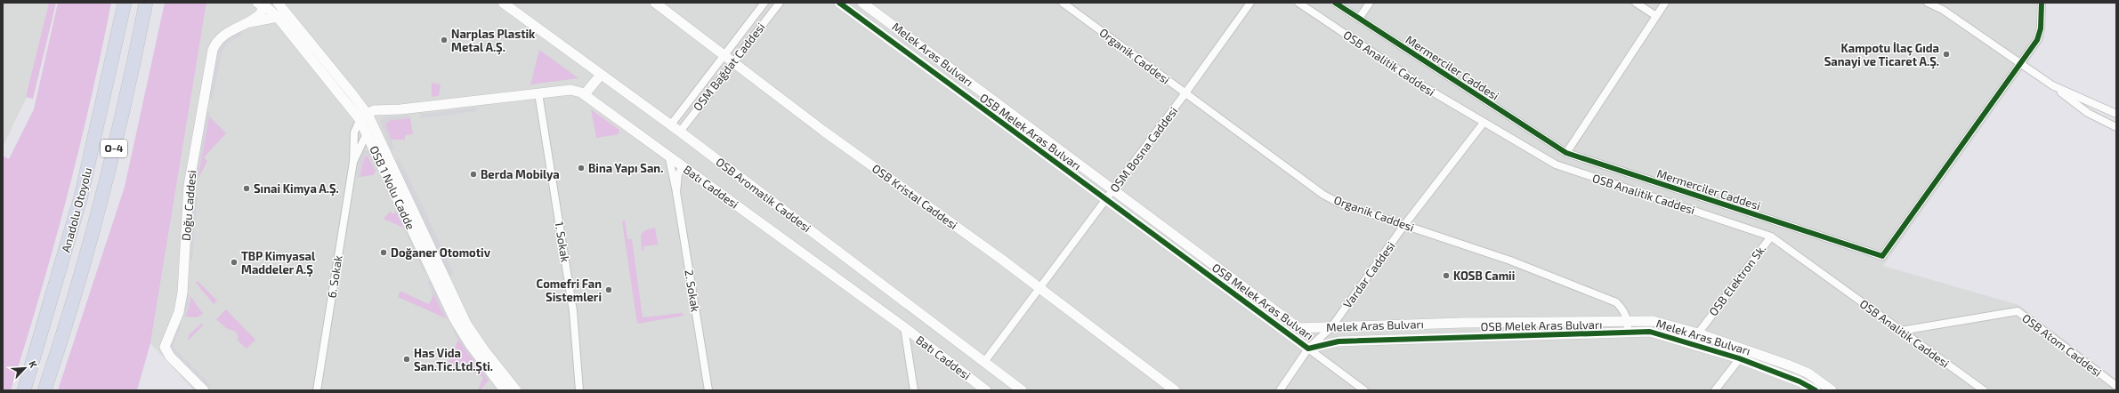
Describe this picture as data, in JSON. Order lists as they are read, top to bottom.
{
  "streets": {
    "highway": ["O-4", "Anadolu Otoyolu"],
    "street": [
      "Melek Aras Bulvarı",
      "Organik Caddesi",
      "OSB Analitik Caddesi",
      "OSM Bağdat Caddesi",
      "Mermerciler Caddesi",
      "OSB Melek Aras Bulvarı",
      "OSM Bosna Caddesi",
      "Batı Caddesi",
      "OSB 1 Nolu Cadde",
      "OSB Aromatik Caddesi",
      "OSB Kristal Caddesi",
      "Doğu Caddesi",
      "1. Sokak",
      "Vardar Caddesi",
      "6. Sokak",
      "OSB Elektron Sk.",
      "2. Sokak",
      "OSB Atom Caddesi"
    ]
  },
  "crossings": [
    ["Melek Aras Bulvarı", "Organik Caddesi"],
    ["Melek Aras Bulvarı", "OSM Bosna Caddesi"],
    ["Melek Aras Bulvarı", "Vardar Caddesi"],
    ["Melek Aras Bulvarı", "OSB Elektron Sk."],
    ["Organik Caddesi", "OSM Bosna Caddesi"],
    ["Organik Caddesi", "Vardar Caddesi"],
    ["OSB Analitik Caddesi", "Vardar Caddesi"],
    ["OSB Analitik Caddesi", "OSB Elektron Sk."],
    ["OSB Analitik Caddesi", "OSB Atom Caddesi"],
    ["OSM Bağdat Caddesi", "OSB Aromatik Caddesi"],
    ["OSM Bağdat Caddesi", "OSB Kristal Caddesi"],
    ["OSB Melek Aras Bulvarı", "OSM Bosna Caddesi"],
    ["OSB Melek Aras Bulvarı", "Vardar Caddesi"],
    ["OSB Melek Aras Bulvarı", "OSB Elektron Sk."],
    ["OSM Bosna Caddesi", "OSB Aromatik Caddesi"],
    ["OSM Bosna Caddesi", "OSB Kristal Caddesi"],
    ["Batı Caddesi", "OSB 1 Nolu Cadde"],
    ["Batı Caddesi", "1. Sokak"],
    ["Batı Caddesi", "6. Sokak"],
    ["Batı Caddesi", "2. Sokak"],
    ["OSB 1 Nolu Cadde", "Doğu Caddesi"],
    ["OSB 1 Nolu Cadde", "6. Sokak"]
  ],
  "places": [
    "Narplas Plastik Metal A.Ş.",
    "Kampotu İlaç Gıda Sanayi ve Ticaret A.Ş.",
    "Bina Yapı San.",
    "Berda Mobilya",
    "Sınai Kimya A.Ş.",
    "Doğaner Otomotiv",
    "TBP Kimyasal Maddeler A.Ş",
    "KOSB Camii",
    "Comefri Fan Sistemleri",
    "Has Vida San.Tic.Ltd.Şti."
  ],
  "north": "top right"
}
